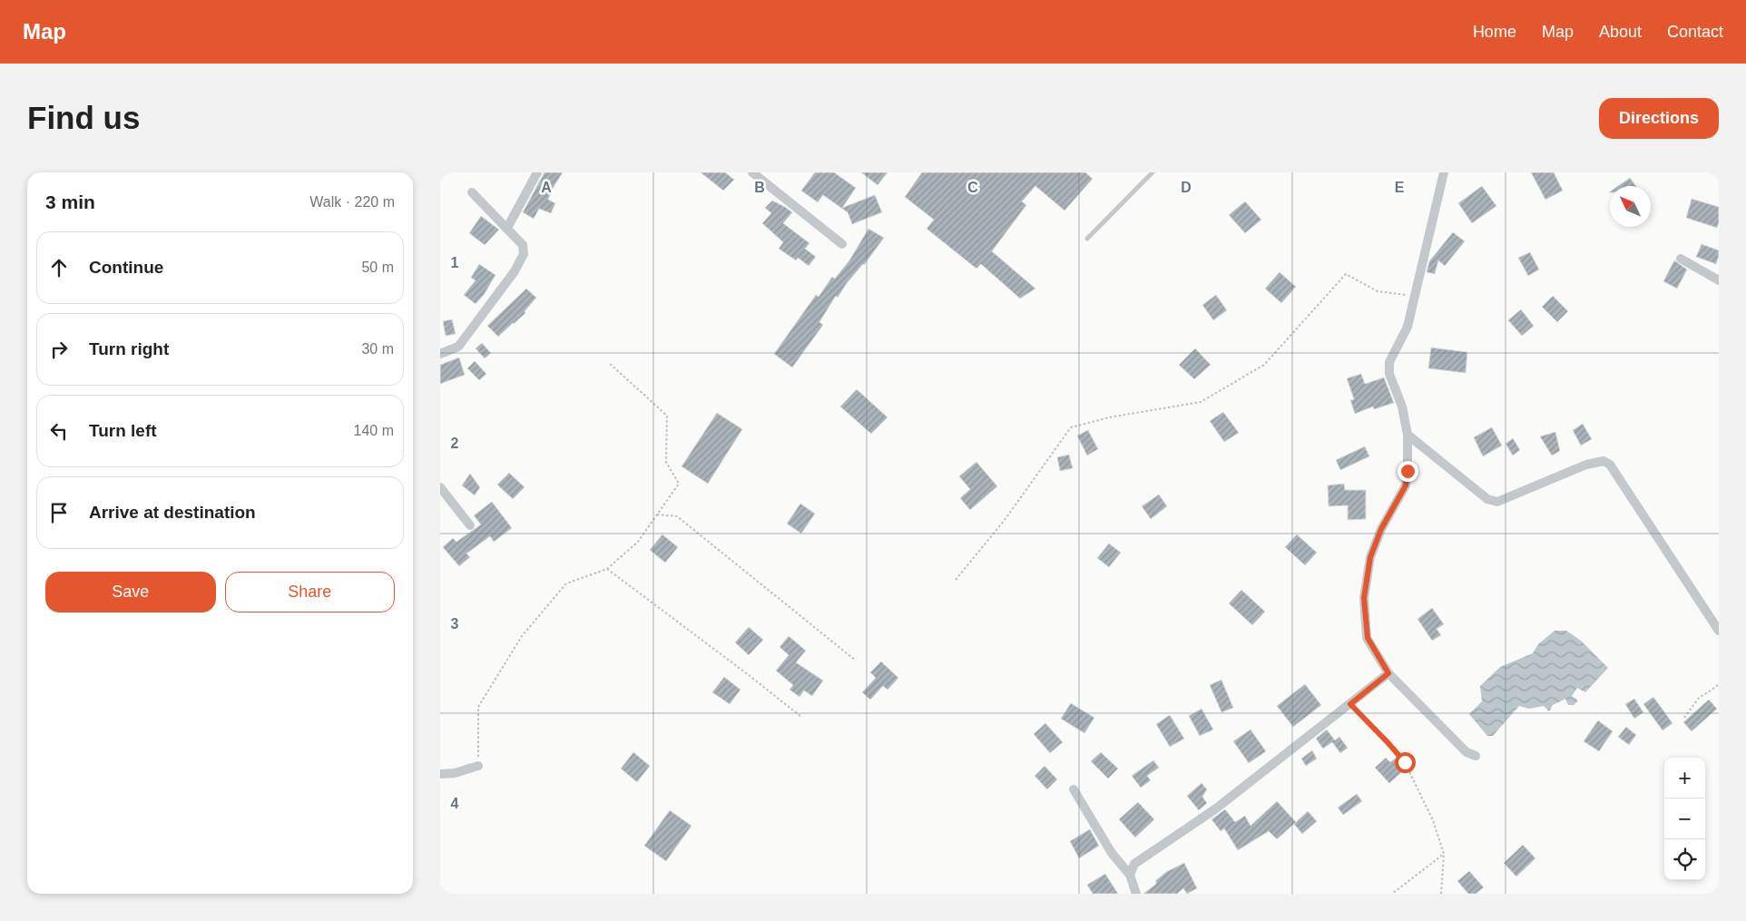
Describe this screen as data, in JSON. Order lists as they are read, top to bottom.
{
  "north": "top left",
  "page": {
    "header": "Map",
    "nav": [
      "Home",
      "Map",
      "About",
      "Contact"
    ],
    "buttons": [
      "Directions",
      ["Save", "Share"]
    ],
    "title": "Find us",
    "heading": ["3 min", "Walk · 220 m"],
    "list": [
      ["Continue", "50 m"],
      ["Turn right", "30 m"],
      ["Turn left", "140 m"],
      "Arrive at destination"
    ],
    "map_buttons": ["+", "−"]
  },
  "grid": {
    "columns": [
      "A",
      "B",
      "C",
      "D",
      "E"
    ],
    "rows": [
      "1",
      "2",
      "3",
      "4"
    ]
  }
}
